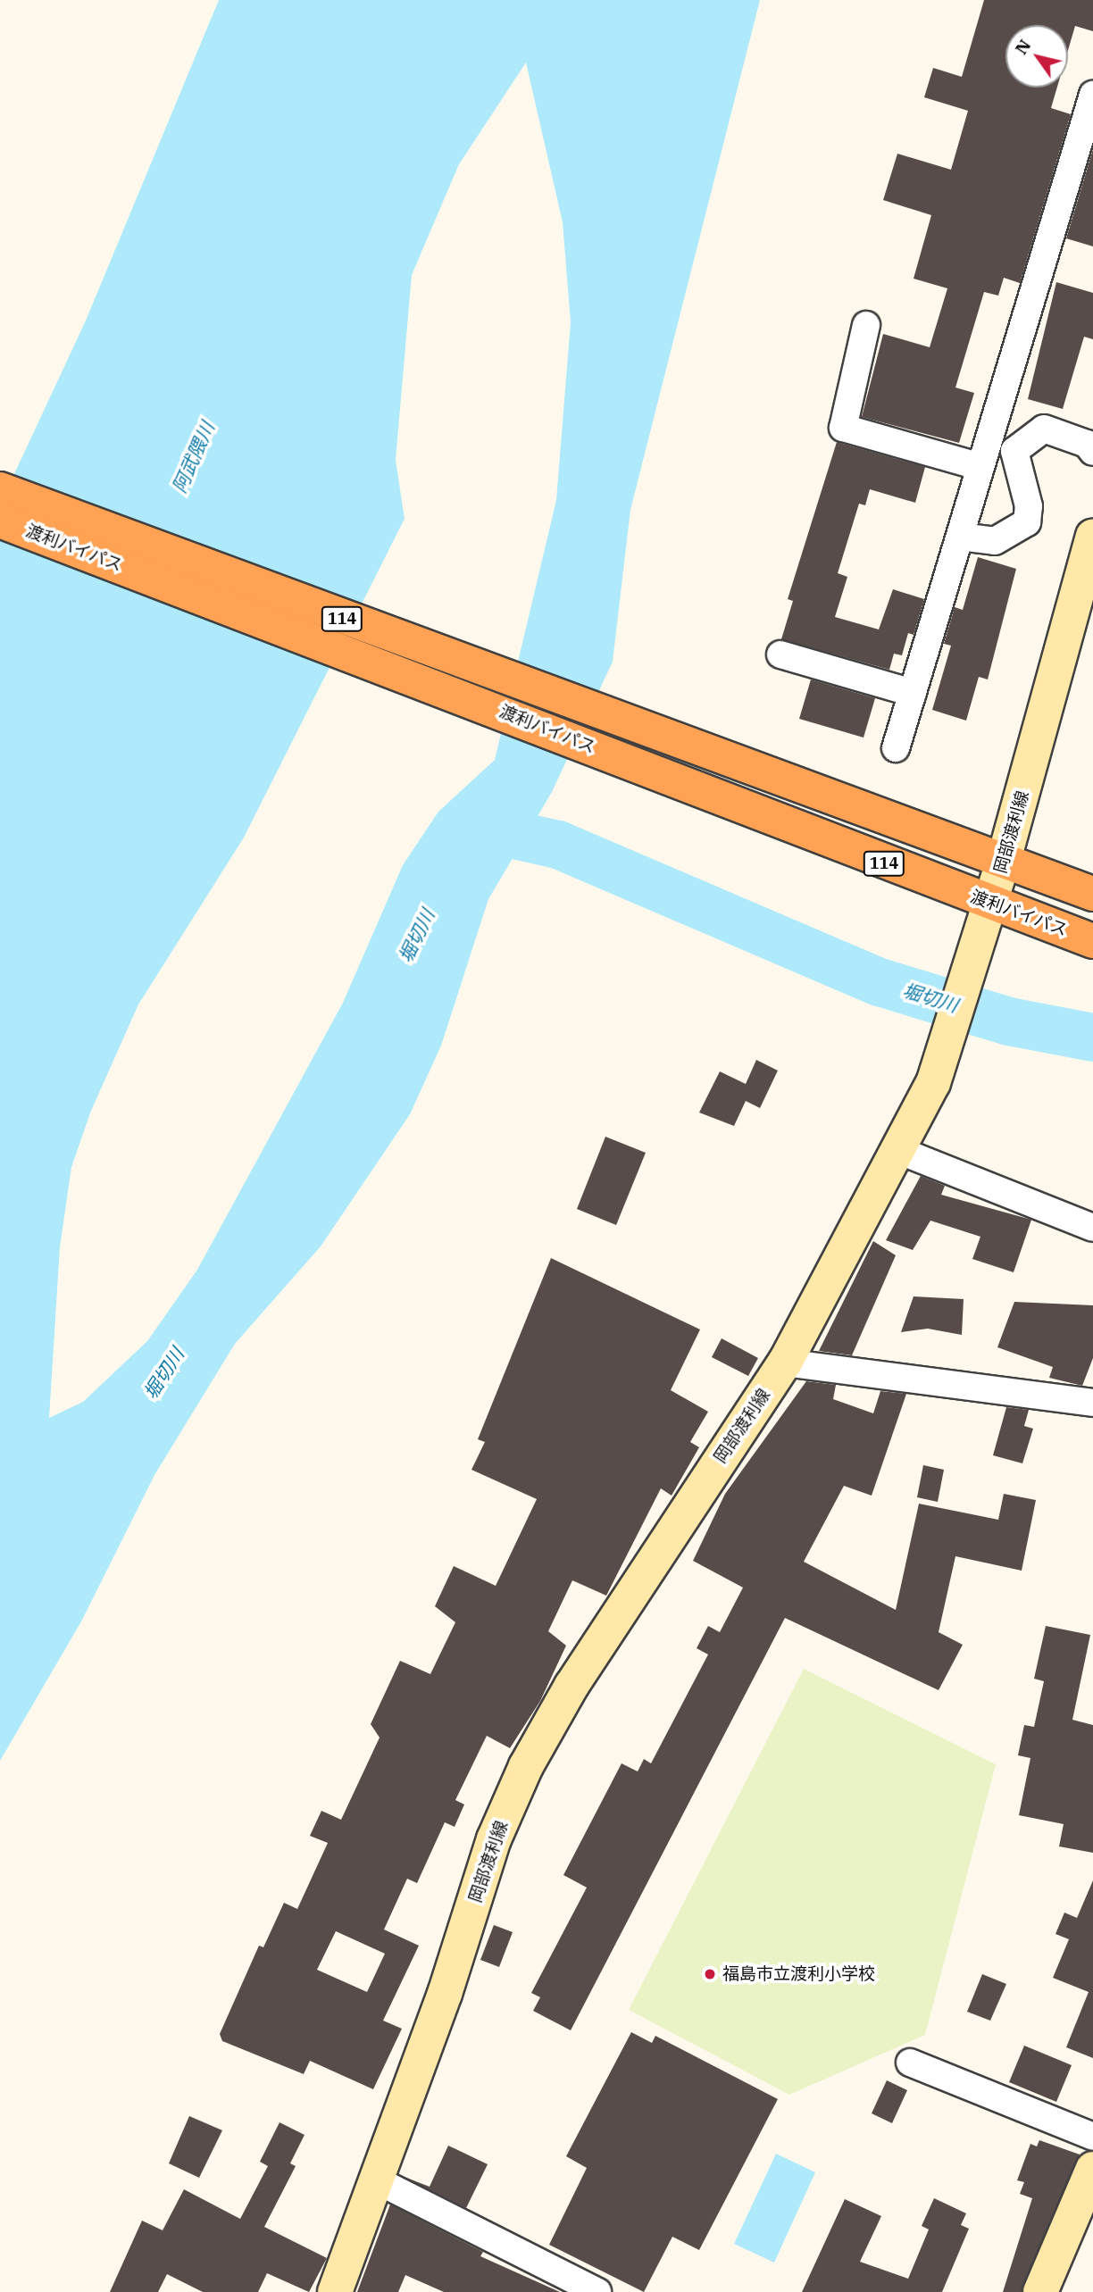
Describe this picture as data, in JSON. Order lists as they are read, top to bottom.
{
  "streets": {
    "highway": ["渡利バイパス", "114"],
    "main road": ["岡部渡利線"]
  },
  "crossings": [
    ["渡利バイパス", "岡部渡利線"]
  ],
  "water": ["阿武隈川", "堀切川"],
  "places": ["福島市立渡利小学校"],
  "north": "top left"
}
